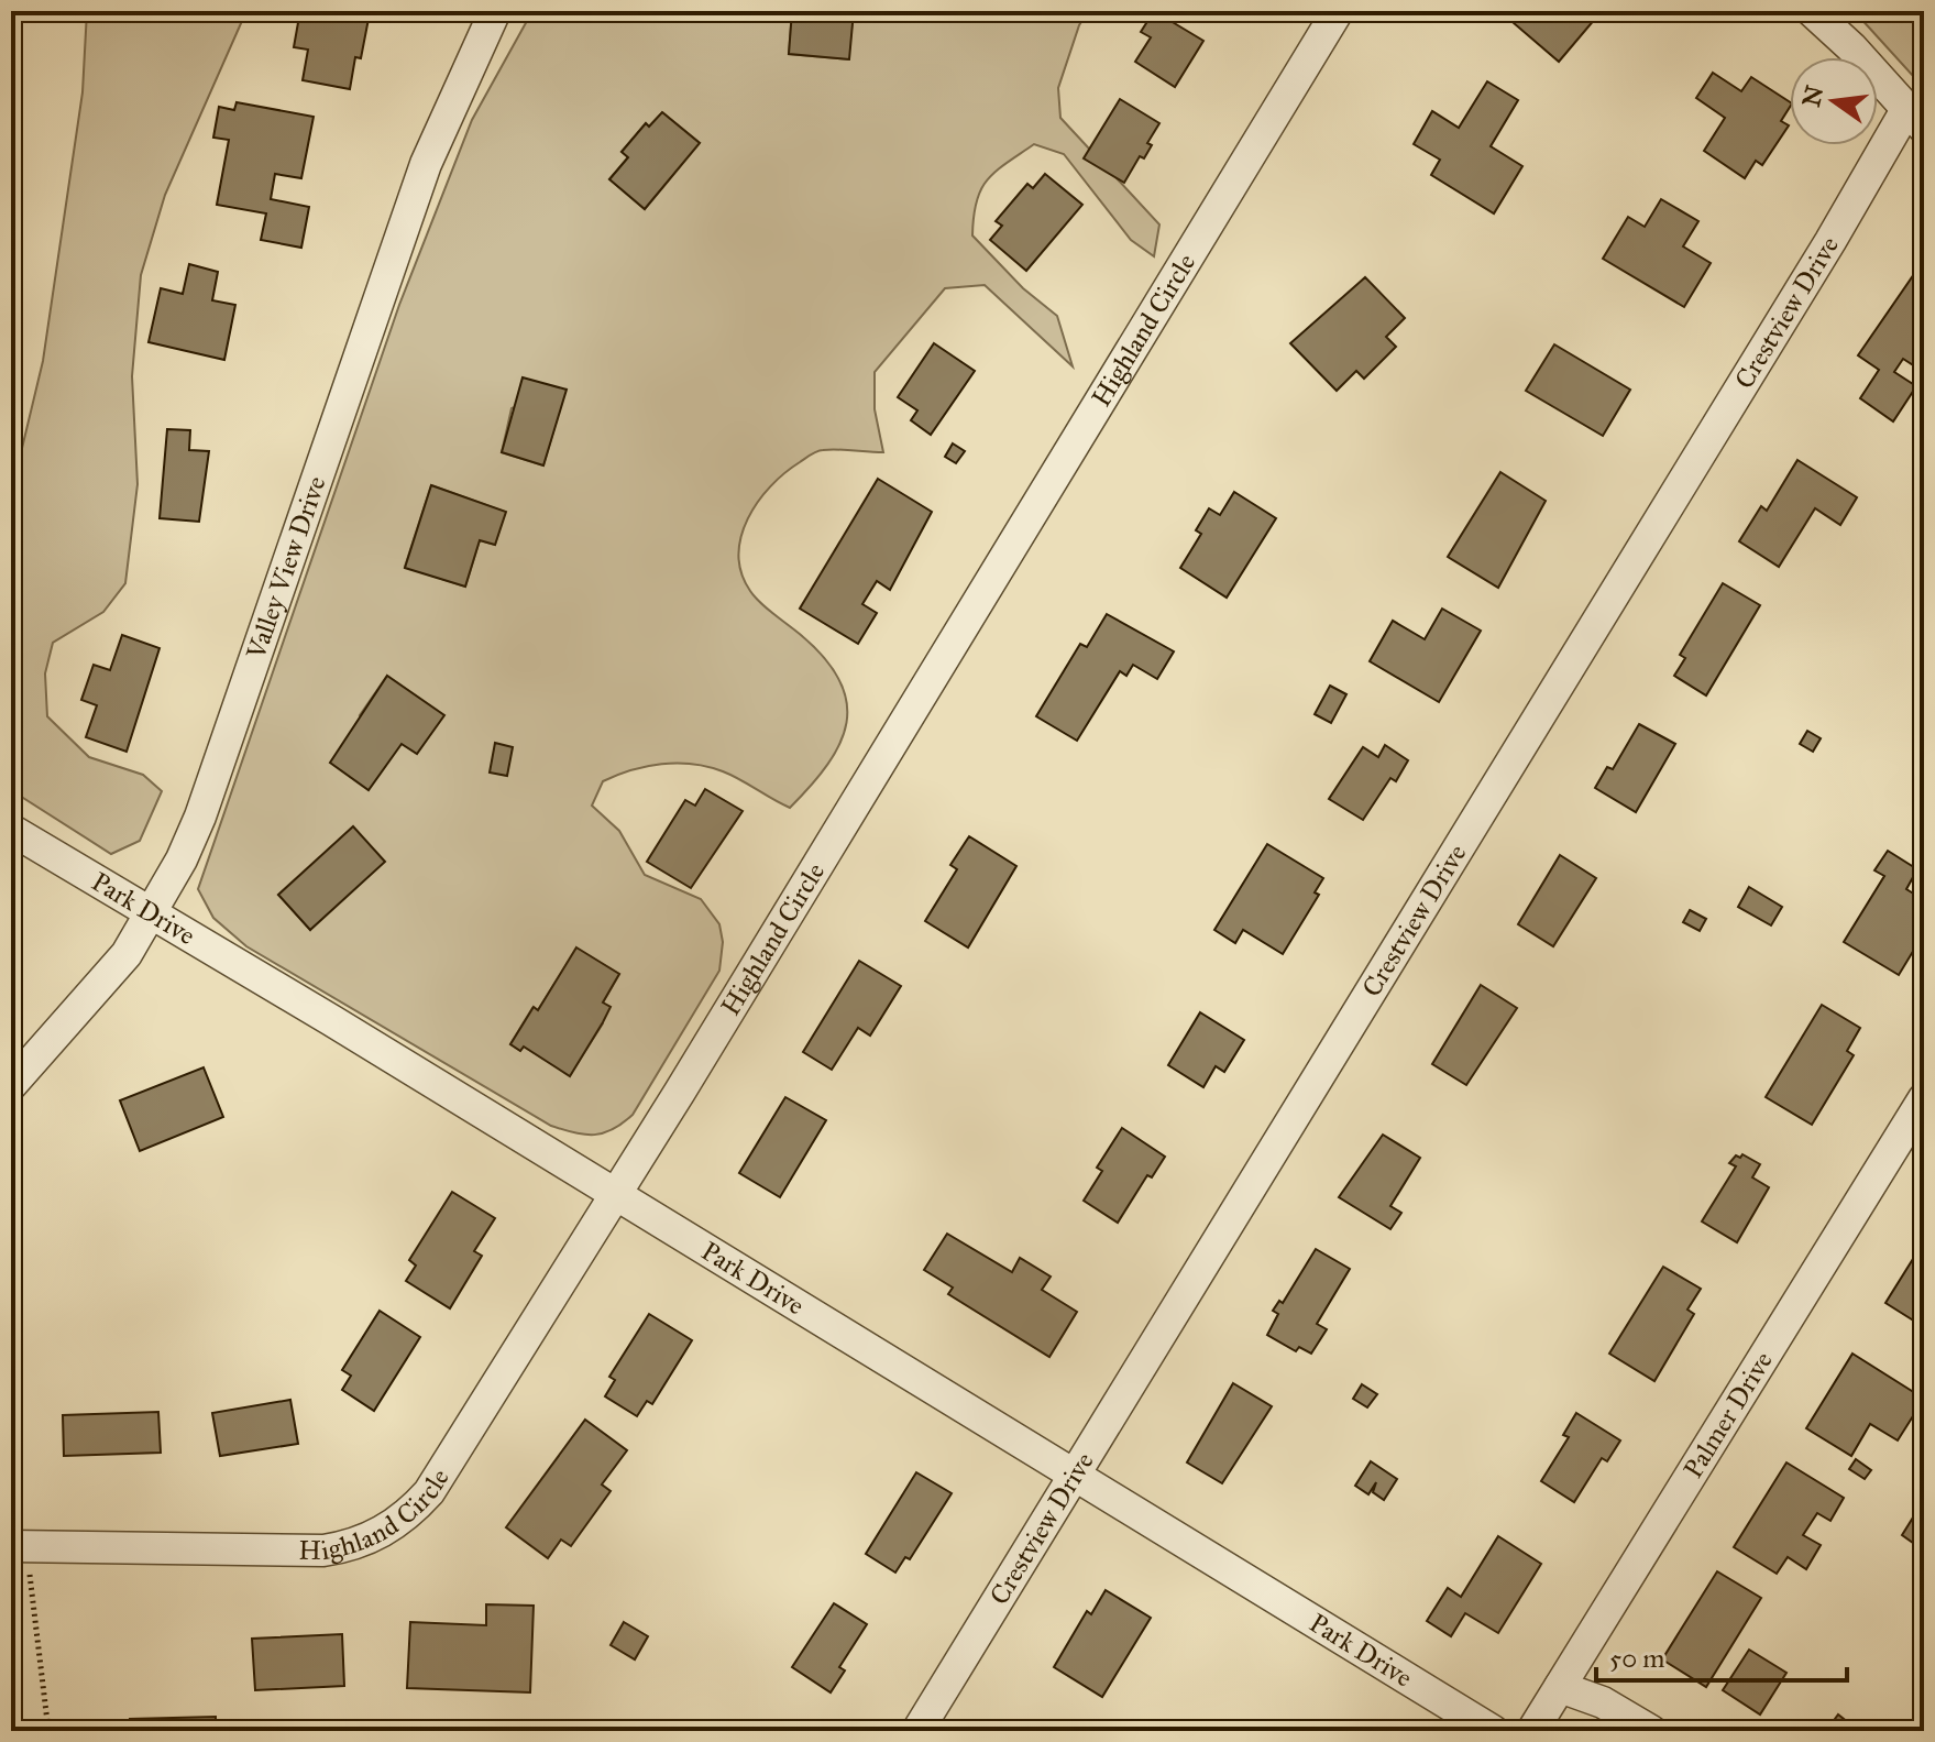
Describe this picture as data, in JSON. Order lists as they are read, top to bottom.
{
  "streets": {
    "street": [
      "Crestview Drive",
      "Highland Circle",
      "Valley View Drive",
      "Park Drive",
      "Palmer Drive"
    ]
  },
  "crossings": [
    ["Crestview Drive", "Park Drive"],
    ["Highland Circle", "Park Drive"],
    ["Valley View Drive", "Park Drive"]
  ],
  "scale_bar": "50 m",
  "north": "left"
}
